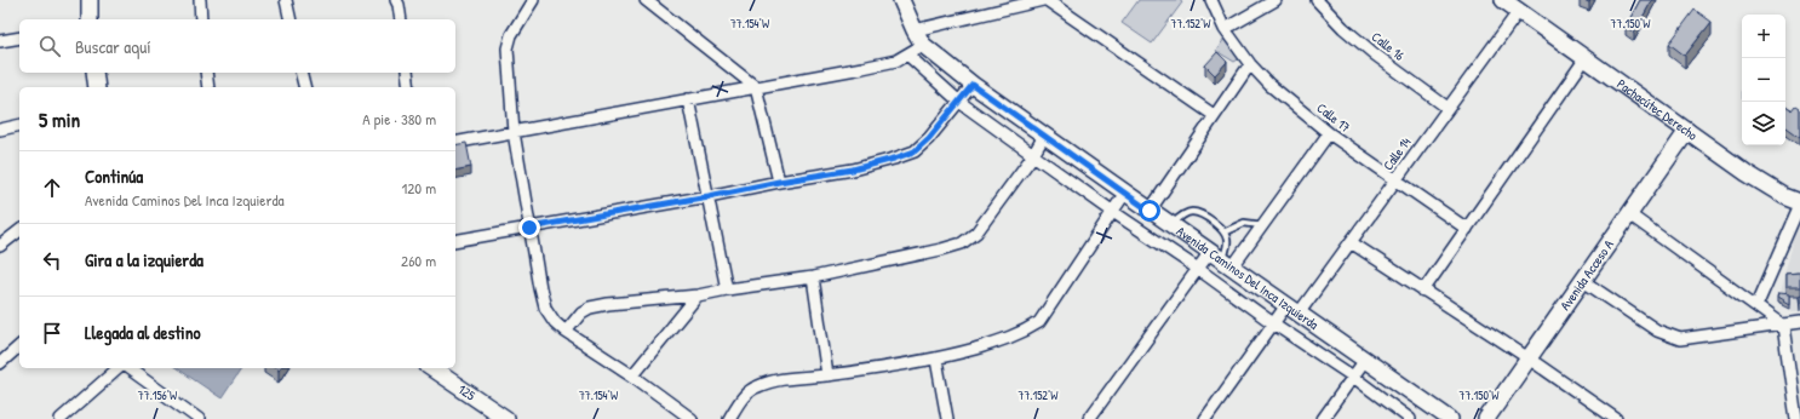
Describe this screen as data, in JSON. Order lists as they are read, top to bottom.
{
  "streets": {
    "street": [
      "Calle 16",
      "Pachacútec Derecho",
      "Calle 17",
      "Calle 14",
      "Avenida Acceso A",
      "Avenida Caminos Del Inca Izquierda",
      "125"
    ]
  },
  "crossings": [
    ["Calle 16", "Calle 14"],
    ["Pachacútec Derecho", "Calle 14"],
    ["Pachacútec Derecho", "Avenida Acceso A"],
    ["Calle 17", "Calle 14"],
    ["Calle 14", "Avenida Caminos Del Inca Izquierda"]
  ],
  "page": {
    "map_buttons": ["+", "−"],
    "search": "Buscar aquí",
    "heading": ["5 min", "A pie · 380 m"],
    "list": [
      ["Continúa", "Avenida Caminos Del Inca Izquierda", "120 m"],
      ["Gira a la izquierda", "260 m"],
      "Llegada al destino"
    ]
  },
  "coordinates": [
    "77.154°W",
    "77.152°W",
    "77.150°W",
    "77.156°W"
  ]
}
